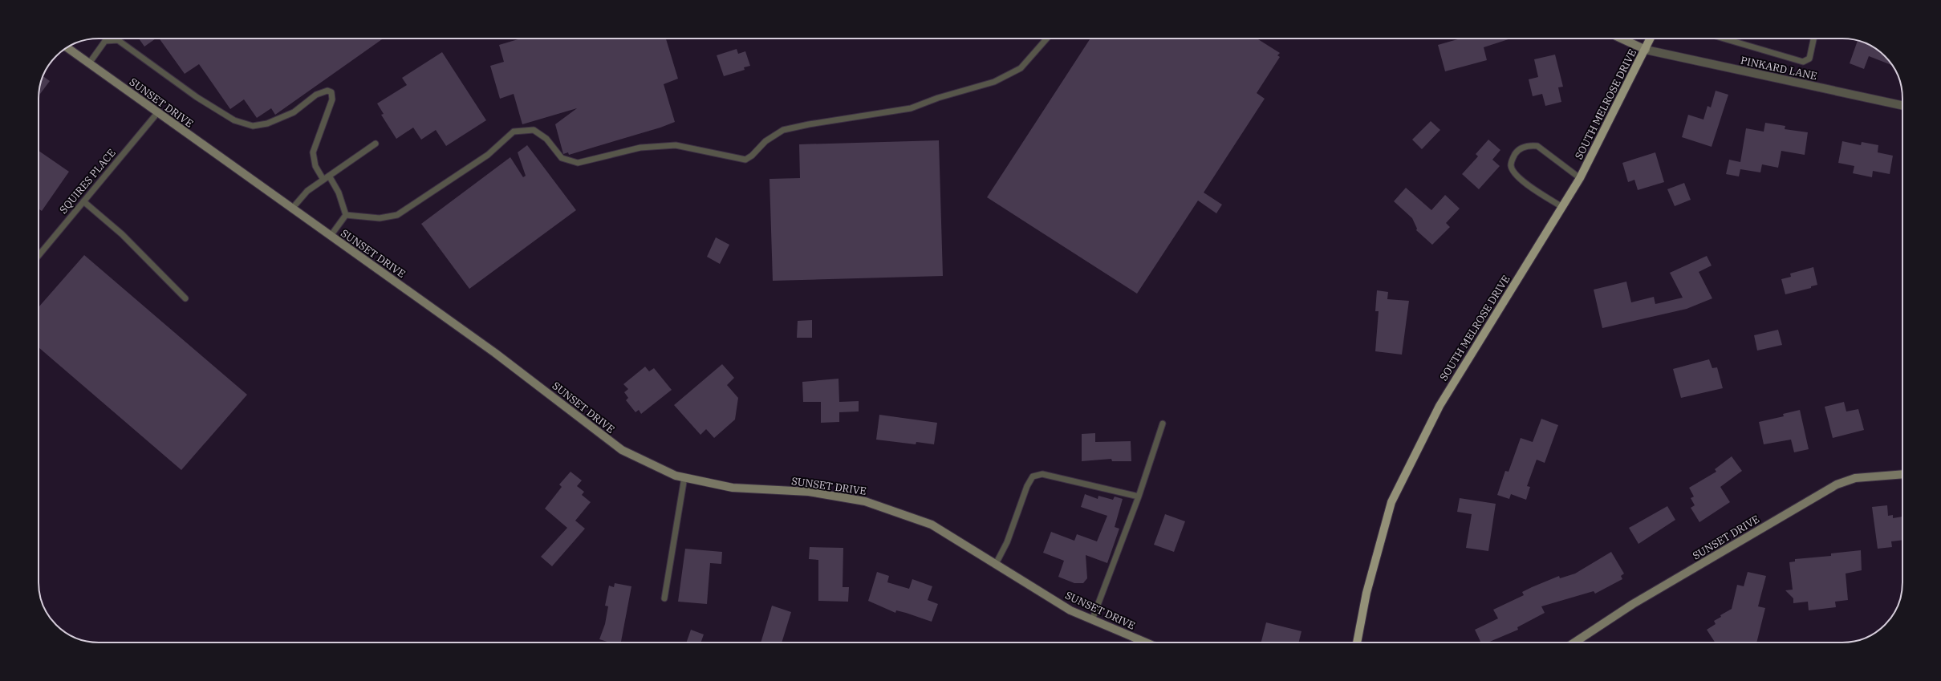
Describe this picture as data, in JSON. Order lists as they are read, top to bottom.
{
  "streets": {
    "main road": ["SUNSET DRIVE", "SOUTH MELROSE DRIVE"],
    "street": ["PINKARD LANE"],
    "lane": ["SQUIRES PLACE"]
  },
  "crossings": [
    ["PINKARD LANE", "SOUTH MELROSE DRIVE"],
    ["SUNSET DRIVE", "SQUIRES PLACE"]
  ]
}
